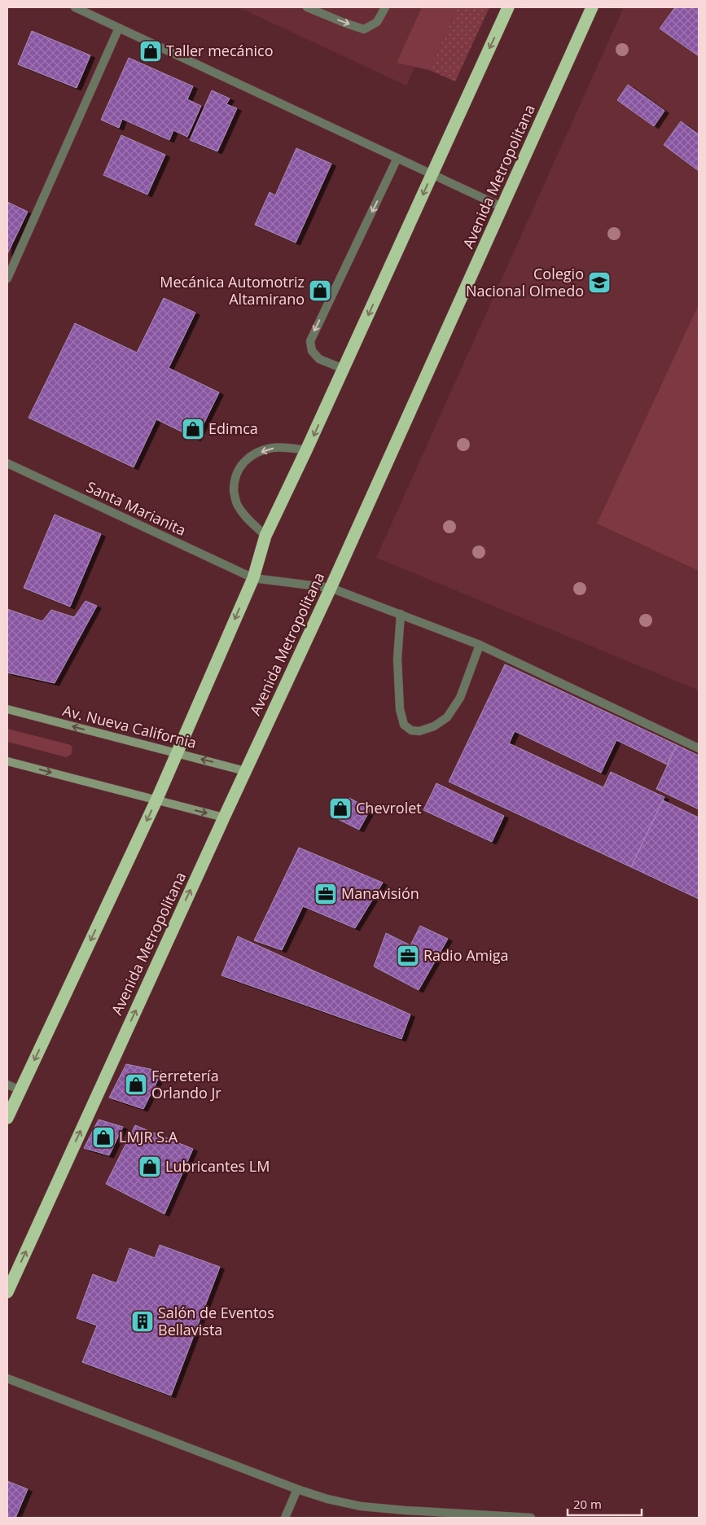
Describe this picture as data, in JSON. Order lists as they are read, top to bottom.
{
  "streets": {
    "highway": ["Avenida Metropolitana"],
    "street": ["Santa Marianita", "Av. Nueva California"]
  },
  "crossings": [
    ["Avenida Metropolitana", "Santa Marianita"],
    ["Avenida Metropolitana", "Av. Nueva California"]
  ],
  "places": {
    "shop": [
      "Taller mecánico",
      "Mecánica Automotriz Altamirano",
      "Edimca",
      "Chevrolet",
      "Ferretería Orlando Jr",
      "LMJR S.A",
      "Lubricantes LM"
    ],
    "school or university": ["Colegio Nacional Olmedo"],
    "office": ["Manavisión", "Radio Amiga"],
    "building": ["Salón de Eventos Bellavista"]
  },
  "scale_bar": "20 m"
}
